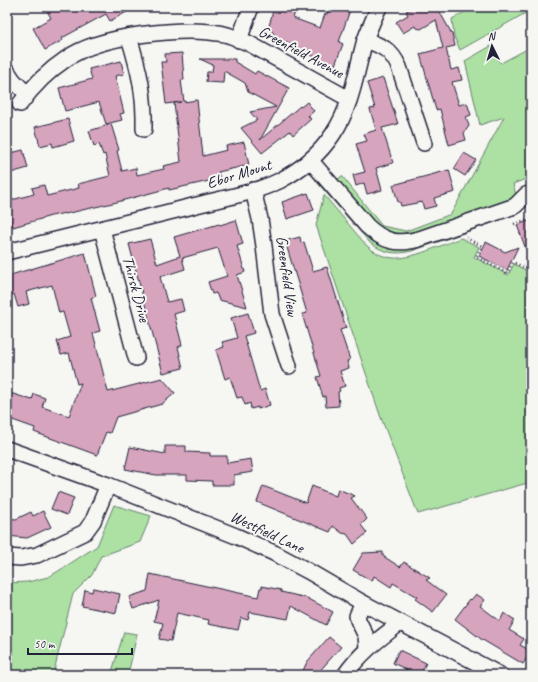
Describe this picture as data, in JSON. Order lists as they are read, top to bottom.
{
  "streets": {
    "street": [
      "Greenfield Avenue",
      "Ebor Mount",
      "Greenfield View",
      "Thirsk Drive",
      "Westfield Lane"
    ]
  },
  "crossings": [
    ["Greenfield Avenue", "Ebor Mount"],
    ["Ebor Mount", "Greenfield View"],
    ["Ebor Mount", "Thirsk Drive"]
  ],
  "scale_bar": "50 m",
  "north": "top"
}
